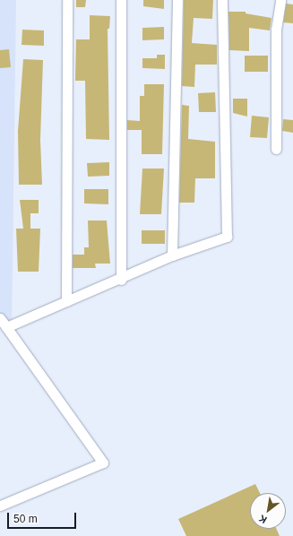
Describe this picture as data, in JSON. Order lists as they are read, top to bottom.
{
  "scale_bar": "50 m",
  "north": "bottom left"
}
